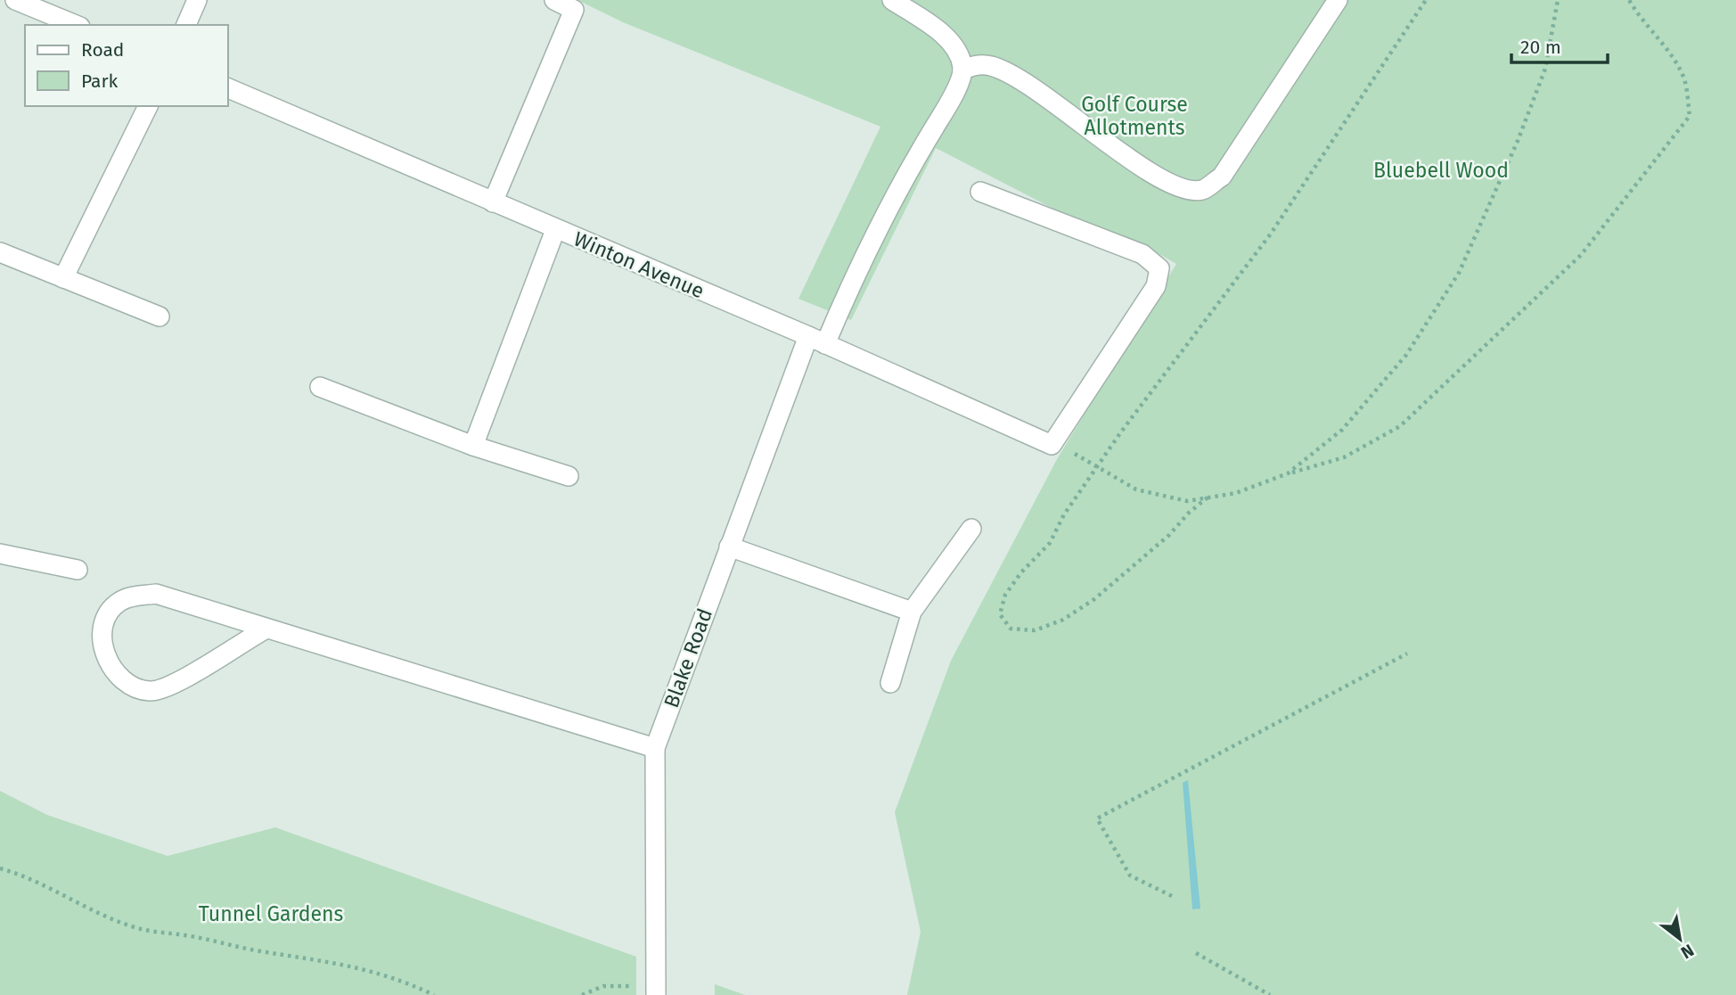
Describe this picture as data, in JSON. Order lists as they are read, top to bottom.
{
  "streets": {
    "street": ["Winton Avenue", "Blake Road"]
  },
  "crossings": [
    ["Winton Avenue", "Blake Road"]
  ],
  "parks": ["Golf Course Allotments", "Bluebell Wood", "Tunnel Gardens"],
  "legend": ["Road", "Park"],
  "scale_bar": "20 m",
  "north": "bottom right"
}
